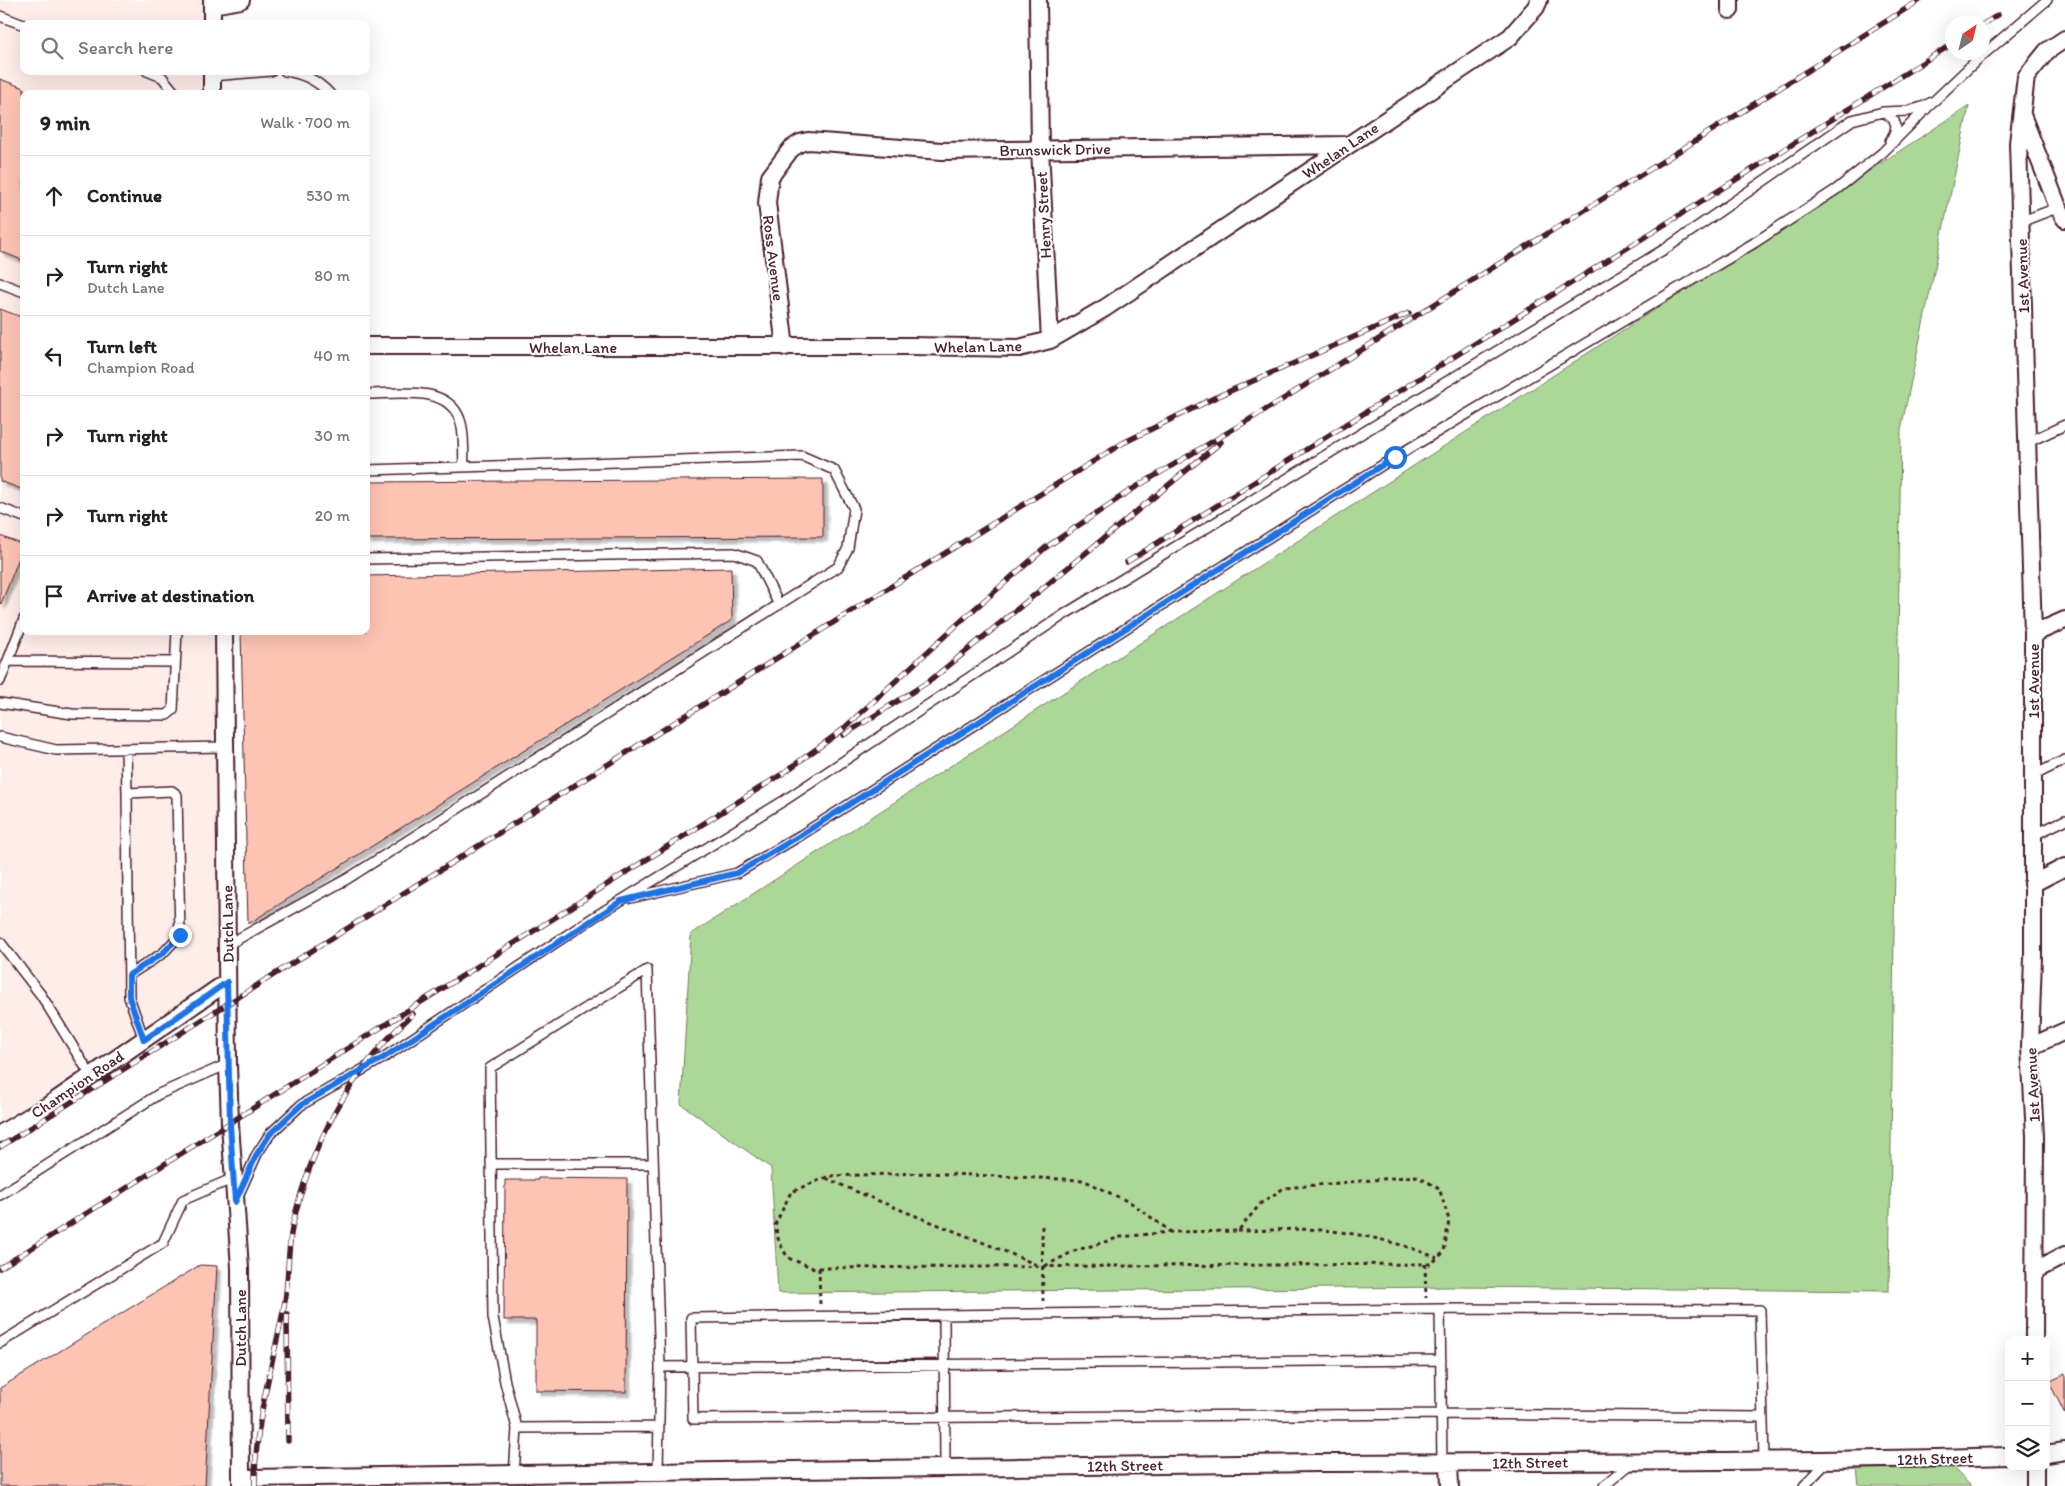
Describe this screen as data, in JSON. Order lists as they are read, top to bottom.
{
  "streets": {
    "street": [
      "Brunswick Drive",
      "Whelan Lane",
      "Henry Street",
      "Ross Avenue",
      "1st Avenue",
      "Dutch Lane",
      "Champion Road",
      "12th Street"
    ]
  },
  "crossings": [
    ["Brunswick Drive", "Whelan Lane"],
    ["Brunswick Drive", "Henry Street"],
    ["Brunswick Drive", "Ross Avenue"],
    ["Whelan Lane", "Henry Street"],
    ["Whelan Lane", "Ross Avenue"],
    ["Dutch Lane", "Champion Road"],
    ["Dutch Lane", "12th Street"]
  ],
  "north": "top right",
  "page": {
    "search": "Search here",
    "heading": ["9 min", "Walk · 700 m"],
    "list": [
      ["Continue", "530 m"],
      ["Turn right", "Dutch Lane", "80 m"],
      ["Turn left", "Champion Road", "40 m"],
      ["Turn right", "30 m"],
      ["Turn right", "20 m"],
      "Arrive at destination"
    ],
    "map_buttons": ["+", "−"]
  }
}
